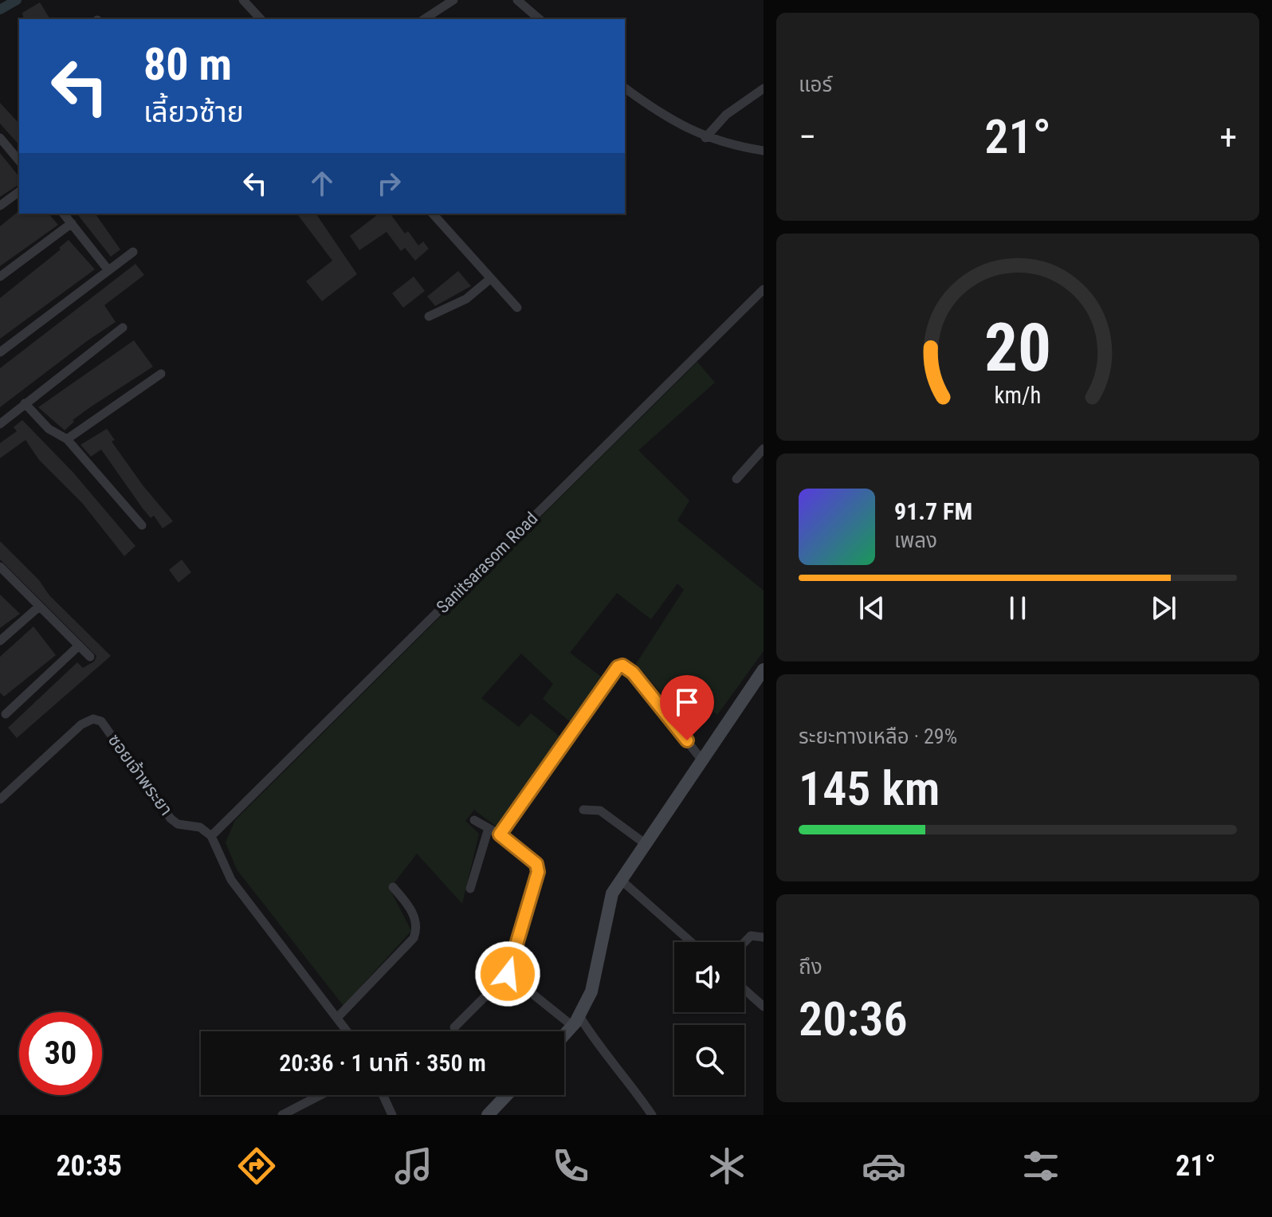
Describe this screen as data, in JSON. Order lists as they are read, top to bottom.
{
  "streets": {
    "street": ["Sanitsarasom Road", "ซอยเจ้าพระยา"]
  },
  "crossings": [
    ["Sanitsarasom Road", "ซอยเจ้าพระยา"]
  ],
  "page": {
    "tile": [
      "แอร์",
      ["ระยะทางเหลือ · 29%", "145 km"],
      ["ถึง", "20:36"]
    ],
    "turn": ["80 m", "เลี้ยวซ้าย"],
    "heat": ["−", "21°", "+"],
    "song": ["91.7 FM", "เพลง"],
    "limit": "30",
    "trip": "20:36 · 1 นาที · 350 m",
    "tabs": ["20:35", "21°"],
    "gauge": ["20", "km/h"]
  }
}
